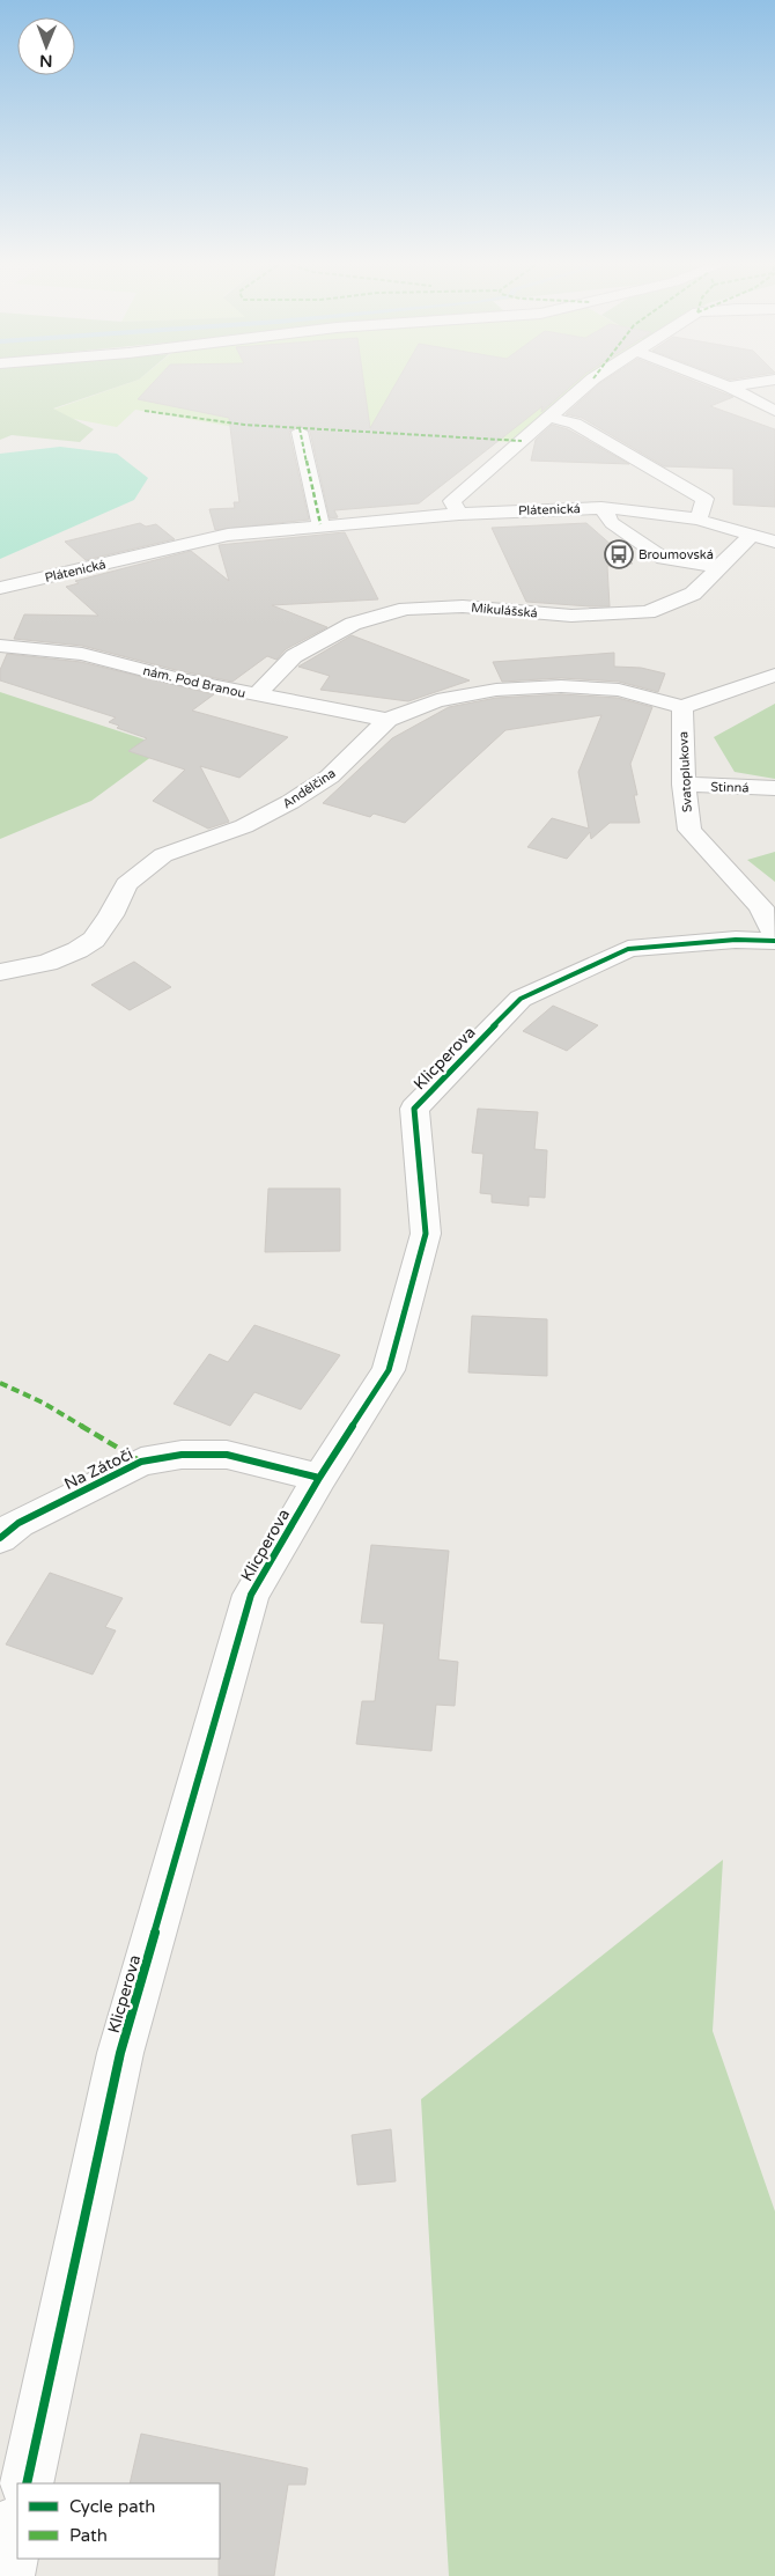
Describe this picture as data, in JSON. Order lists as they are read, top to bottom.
{
  "streets": {
    "street": [
      "Plátenická",
      "Mikulášská",
      "nám. Pod Branou",
      "Svatoplukova",
      "Stinná",
      "Andělčina",
      "Klicperova",
      "Na Zátoči"
    ]
  },
  "crossings": [
    ["Plátenická", "Mikulášská"],
    ["Mikulášská", "nám. Pod Branou"],
    ["nám. Pod Branou", "Andělčina"],
    ["Svatoplukova", "Stinná"],
    ["Svatoplukova", "Andělčina"],
    ["Svatoplukova", "Klicperova"],
    ["Klicperova", "Na Zátoči"]
  ],
  "places": {
    "bus stop": ["Broumovská"]
  },
  "legend": ["Cycle path", "Path"],
  "north": "bottom"
}
